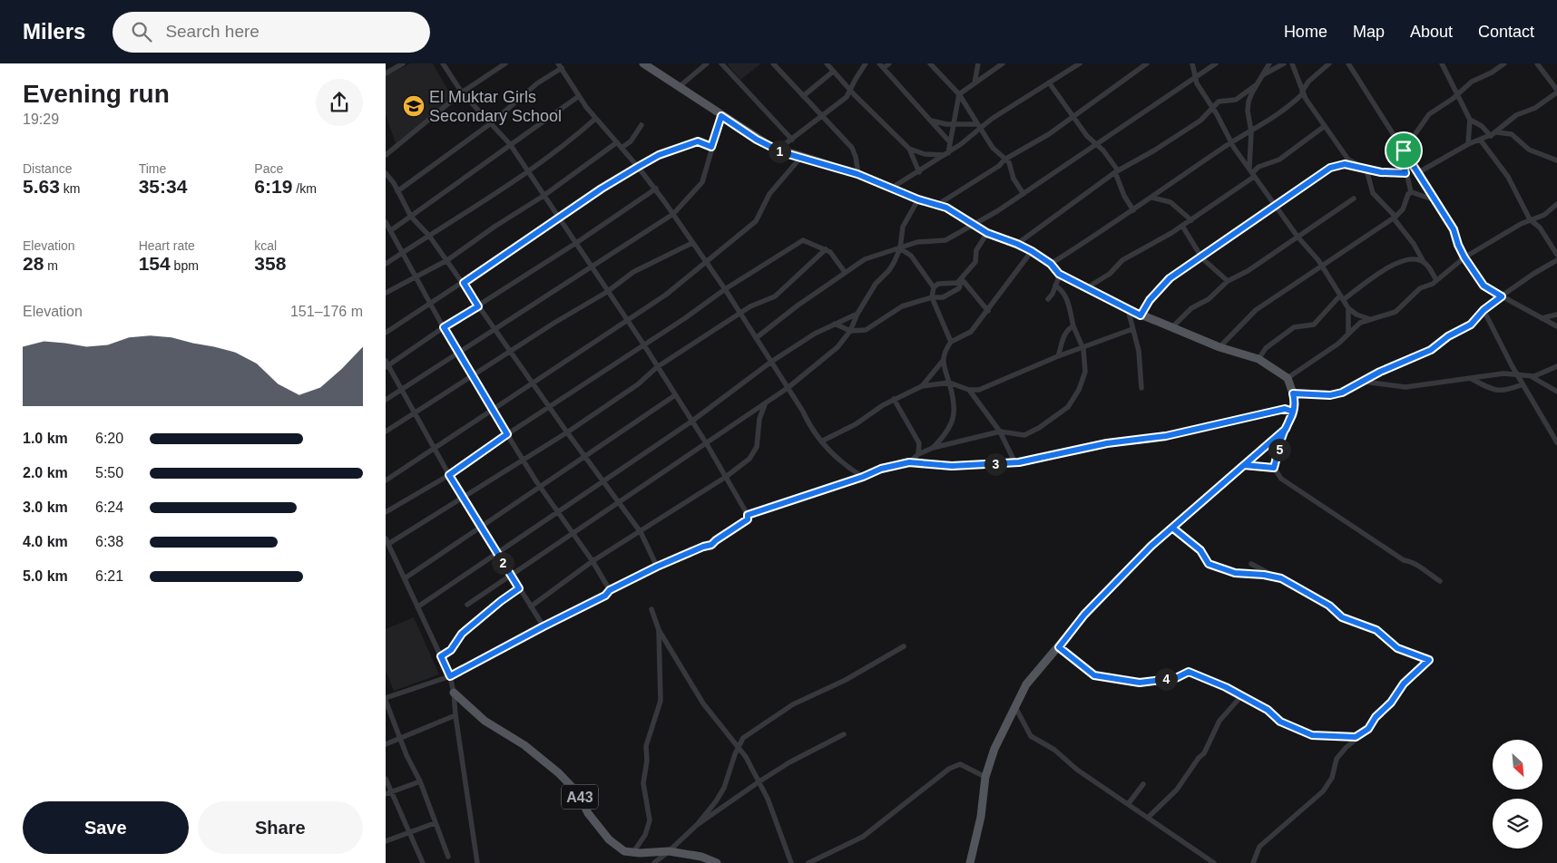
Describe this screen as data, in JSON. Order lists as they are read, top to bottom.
{
  "streets": {
    "main road": ["A43"]
  },
  "places": {
    "school or university": ["El Muktar Girls Secondary School"]
  },
  "north": "bottom right",
  "page": {
    "header": "Milers",
    "search": "Search here",
    "nav": [
      "Home",
      "Map",
      "About",
      "Contact"
    ],
    "heading": ["Evening run", "19:29"],
    "stats": [
      ["Distance", "5.63 km"],
      ["Time", "35:34"],
      ["Pace", "6:19 /km"],
      ["Elevation", "28 m"],
      ["Heart rate", "154 bpm"],
      ["kcal", "358"]
    ],
    "pins": [
      "1",
      "5",
      "3",
      "2",
      "4"
    ],
    "chart": ["Elevation", "151–176 m"],
    "list": [
      {
        "name": "1.0 km",
        "note": "6:20"
      },
      {
        "name": "2.0 km",
        "note": "5:50"
      },
      {
        "name": "3.0 km",
        "note": "6:24"
      },
      {
        "name": "4.0 km",
        "note": "6:38"
      },
      {
        "name": "5.0 km",
        "note": "6:21"
      }
    ],
    "buttons": ["Save", "Share"]
  }
}
